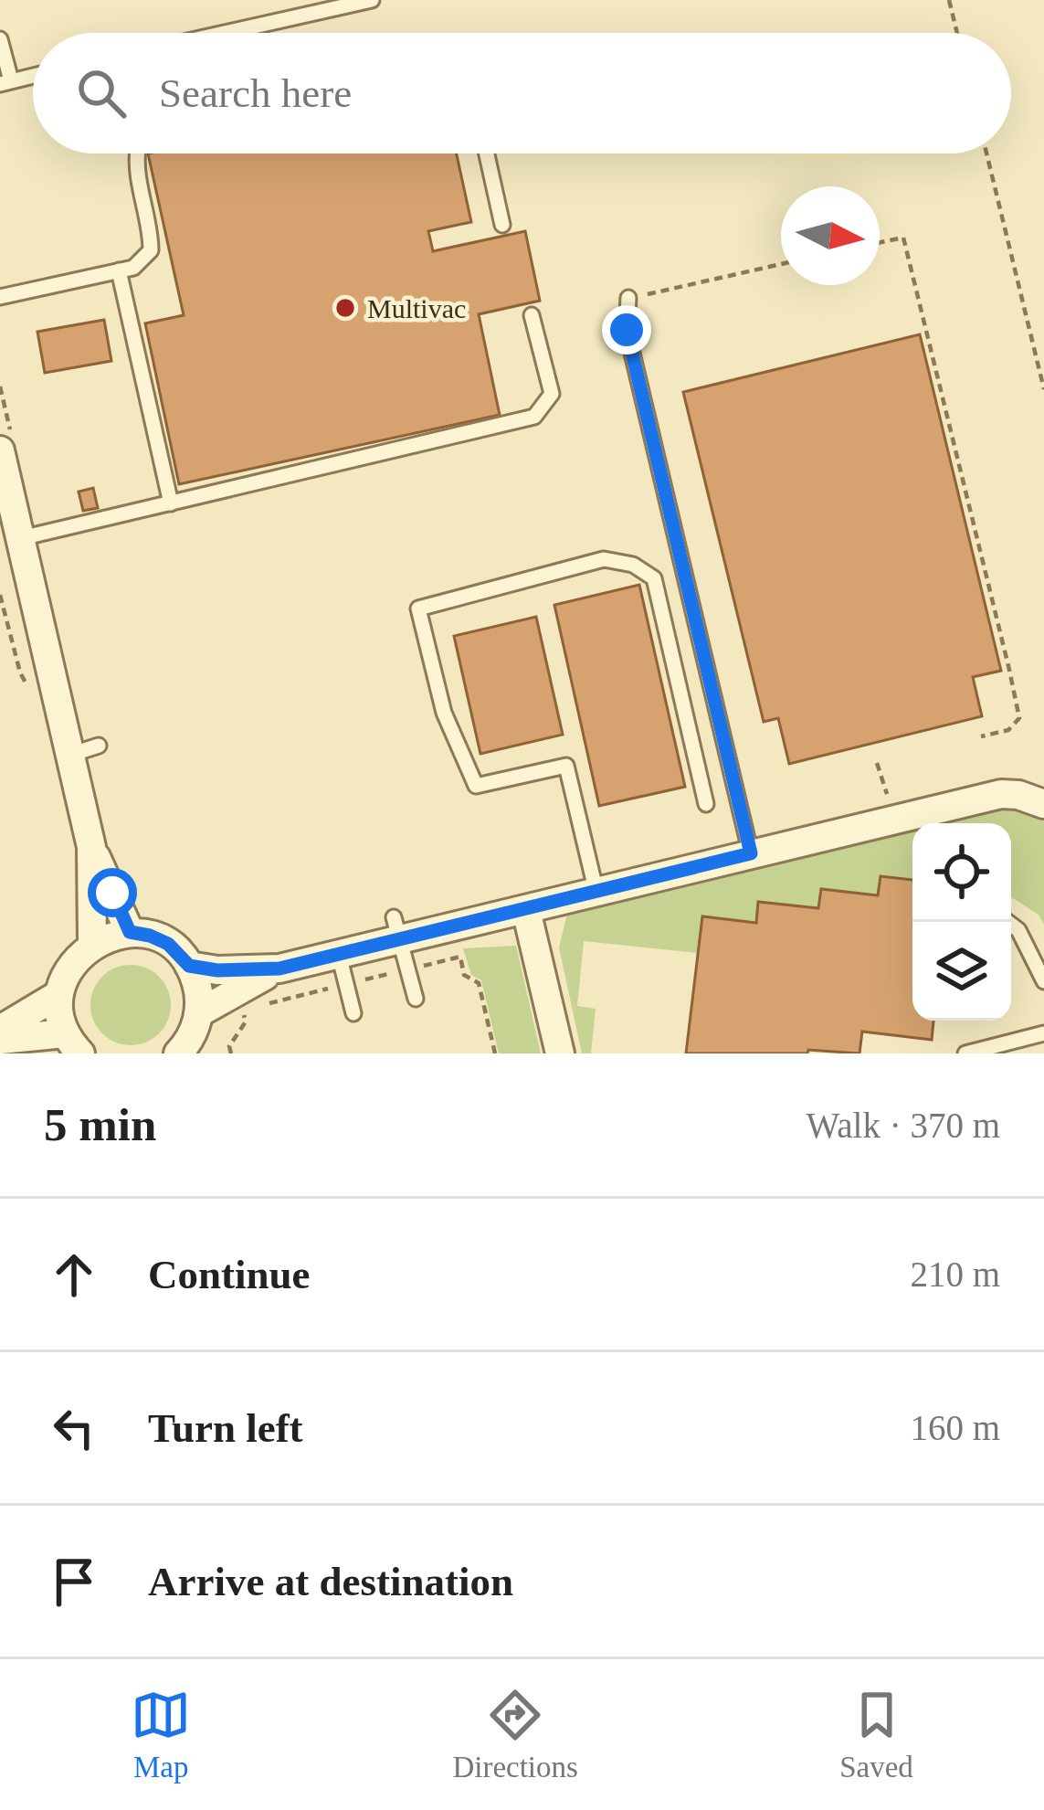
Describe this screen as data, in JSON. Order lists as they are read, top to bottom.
{
  "places": ["Multivac"],
  "north": "right",
  "page": {
    "search": "Search here",
    "heading": ["5 min", "Walk · 370 m"],
    "list": [
      ["Continue", "210 m"],
      ["Turn left", "160 m"],
      "Arrive at destination"
    ],
    "nav": ["Map", "Directions", "Saved"]
  }
}
